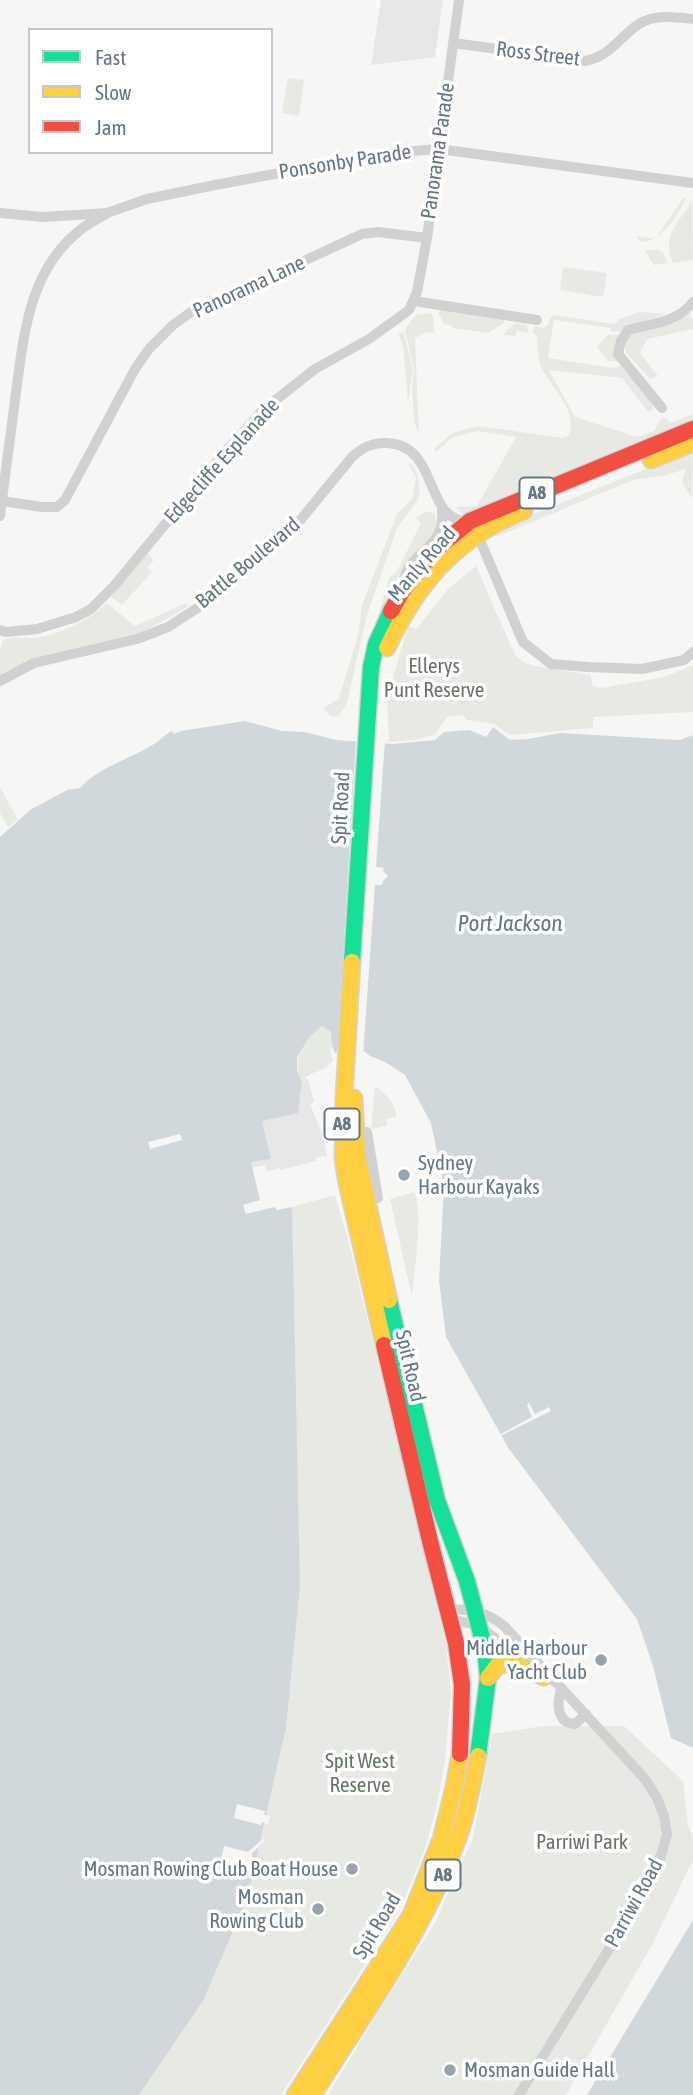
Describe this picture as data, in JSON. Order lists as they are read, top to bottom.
{
  "streets": {
    "highway": ["A8", "Manly Road", "Spit Road"],
    "street": [
      "Ross Street",
      "Panorama Parade",
      "Ponsonby Parade",
      "Panorama Lane",
      "Edgecliffe Esplanade",
      "Battle Boulevard",
      "Parriwi Road"
    ]
  },
  "crossings": [
    ["Ross Street", "Panorama Parade"],
    ["Panorama Parade", "Ponsonby Parade"],
    ["Panorama Parade", "Panorama Lane"],
    ["Panorama Parade", "Edgecliffe Esplanade"],
    ["Manly Road", "Spit Road"],
    ["Spit Road", "Parriwi Road"]
  ],
  "water": ["Port Jackson"],
  "parks": ["Ellerys Punt Reserve", "Spit West Reserve", "Parriwi Park"],
  "places": [
    "Sydney Harbour Kayaks",
    "Middle Harbour Yacht Club",
    "Mosman Rowing Club Boat House",
    "Mosman Rowing Club",
    "Mosman Guide Hall"
  ],
  "legend": ["Fast", "Slow", "Jam"]
}
